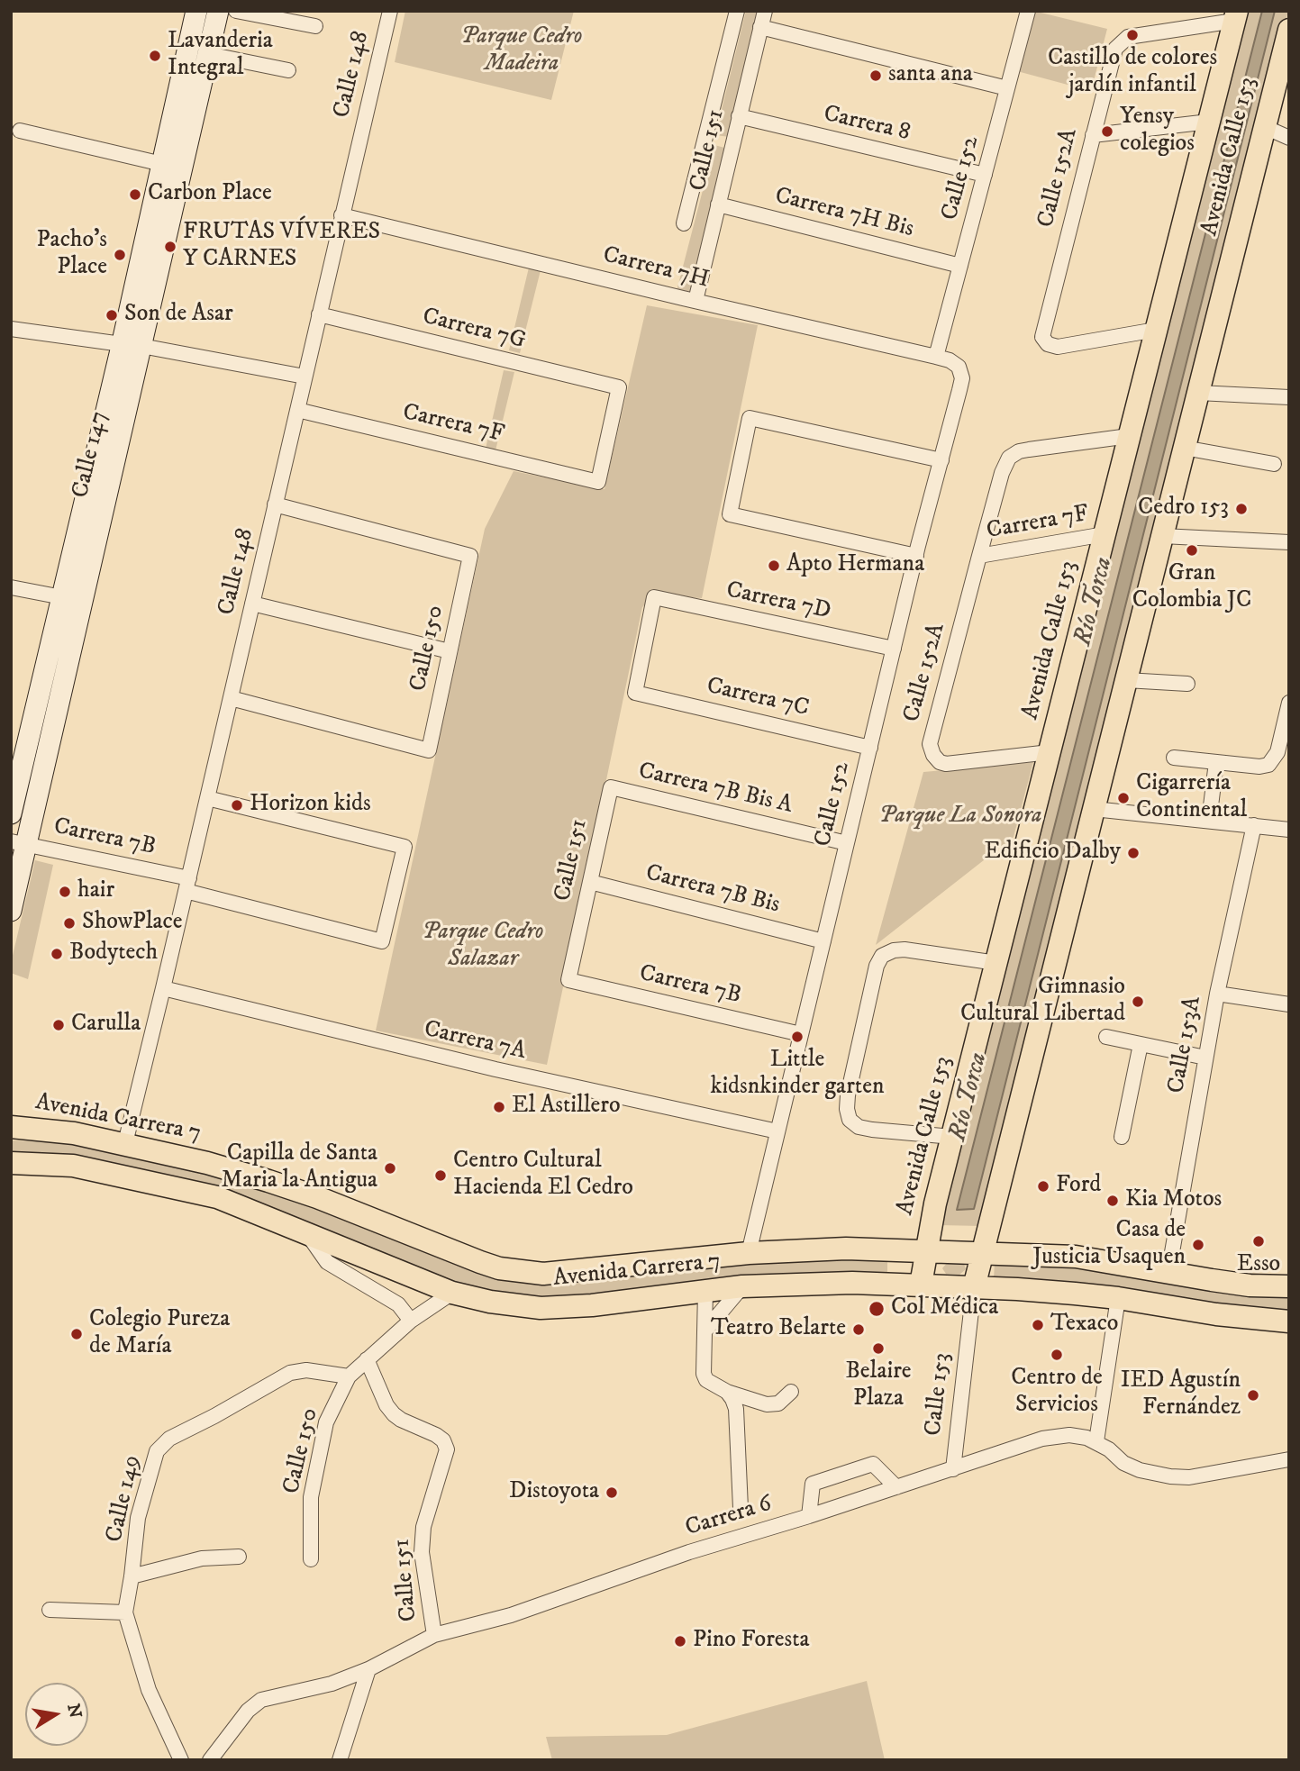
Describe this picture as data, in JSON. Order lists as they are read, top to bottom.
{
  "streets": {
    "main road": ["Avenida Calle 153", "Calle 147", "Avenida Carrera 7"],
    "street": [
      "Calle 148",
      "Carrera 8",
      "Calle 151",
      "Calle 152",
      "Calle 152A",
      "Carrera 7H Bis",
      "Carrera 7H",
      "Carrera 7G",
      "Carrera 7F",
      "Carrera 7D",
      "Calle 150",
      "Carrera 7C",
      "Carrera 7B Bis A",
      "Carrera 7B",
      "Carrera 7B Bis",
      "Carrera 7A",
      "Calle 153A",
      "Calle 153",
      "Calle 149",
      "Carrera 6"
    ]
  },
  "crossings": [
    ["Calle 148", "Carrera 7H"],
    ["Calle 148", "Carrera 7G"],
    ["Calle 148", "Carrera 7F"],
    ["Calle 148", "Calle 150"],
    ["Calle 148", "Carrera 7B"],
    ["Calle 148", "Carrera 7A"],
    ["Calle 148", "Avenida Carrera 7"],
    ["Carrera 8", "Calle 151"],
    ["Carrera 8", "Calle 152"],
    ["Calle 151", "Carrera 7H Bis"],
    ["Calle 151", "Carrera 7H"],
    ["Calle 151", "Calle 150"],
    ["Calle 151", "Carrera 7B Bis A"],
    ["Calle 151", "Carrera 7B"],
    ["Calle 151", "Carrera 7B Bis"],
    ["Calle 151", "Carrera 6"],
    ["Avenida Calle 153", "Calle 152A"],
    ["Avenida Calle 153", "Carrera 7F"],
    ["Avenida Calle 153", "Avenida Carrera 7"],
    ["Avenida Calle 153", "Calle 153"],
    ["Calle 152", "Carrera 7H Bis"],
    ["Calle 152", "Carrera 7H"],
    ["Calle 152", "Carrera 7D"],
    ["Calle 152", "Carrera 7C"],
    ["Calle 152", "Carrera 7B Bis A"],
    ["Calle 152", "Carrera 7B"],
    ["Calle 152", "Carrera 7B Bis"],
    ["Calle 152", "Carrera 7A"],
    ["Calle 152", "Avenida Carrera 7"],
    ["Calle 152A", "Carrera 7F"],
    ["Carrera 7G", "Carrera 7F"],
    ["Calle 147", "Carrera 7B"],
    ["Carrera 7D", "Carrera 7C"],
    ["Calle 150", "Avenida Carrera 7"],
    ["Calle 150", "Calle 149"],
    ["Calle 153A", "Avenida Carrera 7"],
    ["Avenida Carrera 7", "Calle 153"],
    ["Calle 153", "Carrera 6"]
  ],
  "water": ["Río Torca"],
  "parks": ["Parque Cedro Madeira", "Parque La Sonora", "Parque Cedro Salazar"],
  "places": [
    "Castillo de colores jardín infantil",
    "Lavanderia Integral",
    "santa ana",
    "Yensy colegios",
    "Carbon Place",
    "FRUTAS VÍVERES Y CARNES",
    "Pacho's Place",
    "Son de Asar",
    "Cedro 153",
    "Gran Colombia JC",
    "Apto Hermana",
    "Cigarrería Continental",
    "Horizon kids",
    "Edificio Dalby",
    "hair",
    "ShowPlace",
    "Bodytech",
    "Gimnasio Cultural Libertad",
    "Carulla",
    "Little kidsnkinder garten",
    "El Astillero",
    "Capilla de Santa Maria la Antigua",
    "Centro Cultural Hacienda El Cedro",
    "Ford",
    "Kia Motos",
    "Esso",
    "Casa de Justicia Usaquen",
    "Col Médica",
    "Texaco",
    "Teatro Belarte",
    "Colegio Pureza de María",
    "Belaire Plaza",
    "Centro de Servicios",
    "IED Agustín Fernández",
    "Distoyota",
    "Pino Foresta"
  ],
  "north": "right"
}
